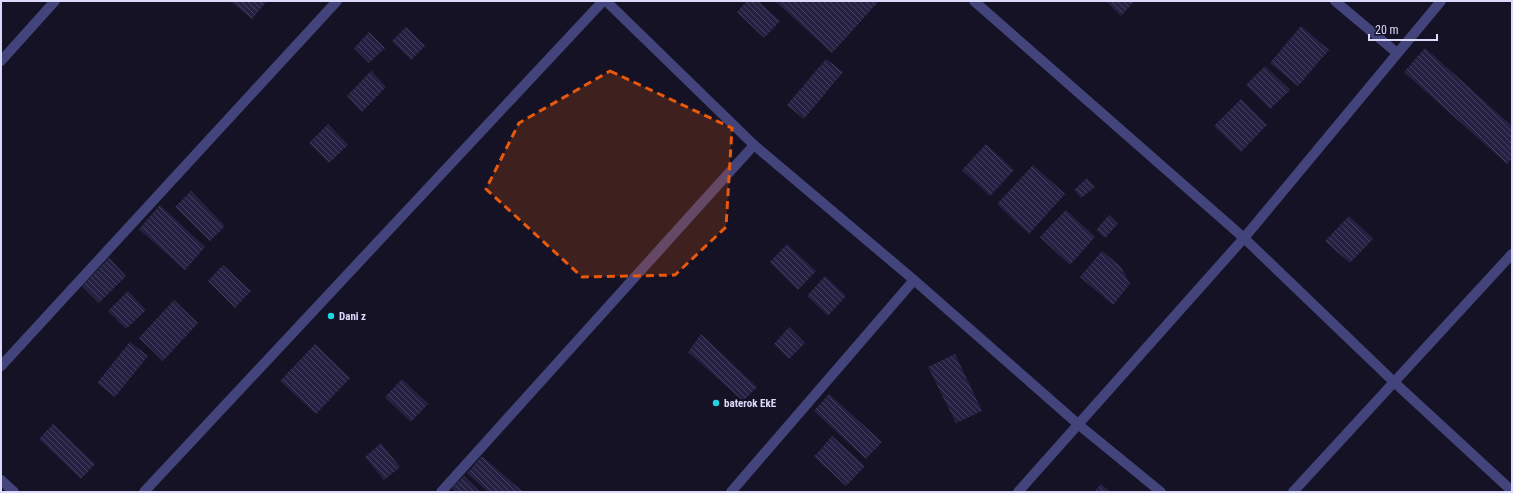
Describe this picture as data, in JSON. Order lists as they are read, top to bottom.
{
  "places": ["Dani z", "baterok EkE"],
  "scale_bar": "20 m"
}
